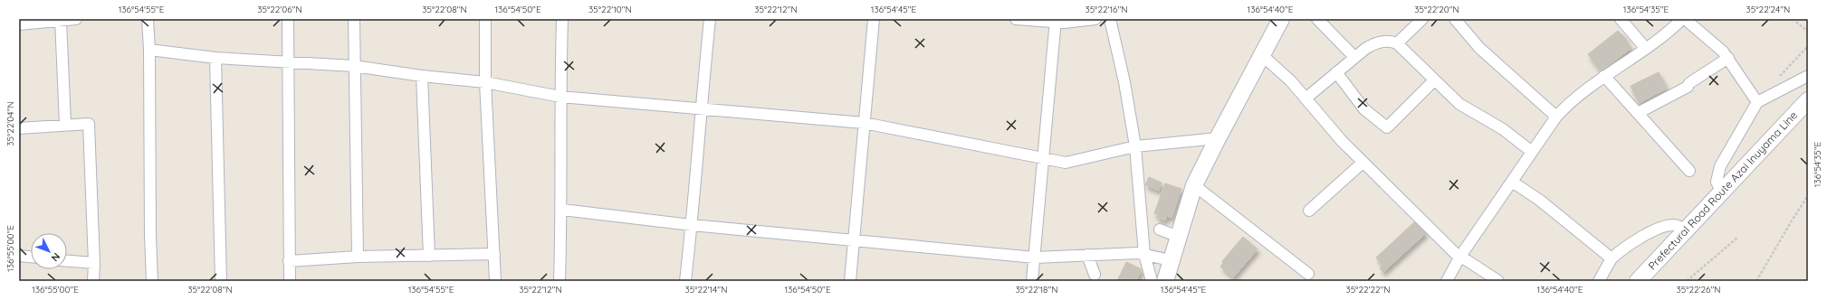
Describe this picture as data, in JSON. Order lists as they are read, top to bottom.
{
  "streets": {
    "street": ["Prefectural Road Route Azai Inuyama Line"]
  },
  "north": "bottom right",
  "coordinates": [
    "136°54'55\"E",
    "35°22'06\"N",
    "35°22'08\"N",
    "136°54'50\"E",
    "35°22'10\"N",
    "35°22'12\"N",
    "136°54'45\"E",
    "35°22'16\"N",
    "136°54'40\"E",
    "35°22'20\"N",
    "136°54'35\"E",
    "35°22'24\"N",
    "35°22'04\"N",
    "136°55'00\"E",
    "35°22'14\"N",
    "35°22'18\"N",
    "35°22'22\"N",
    "35°22'26\"N"
  ]
}
